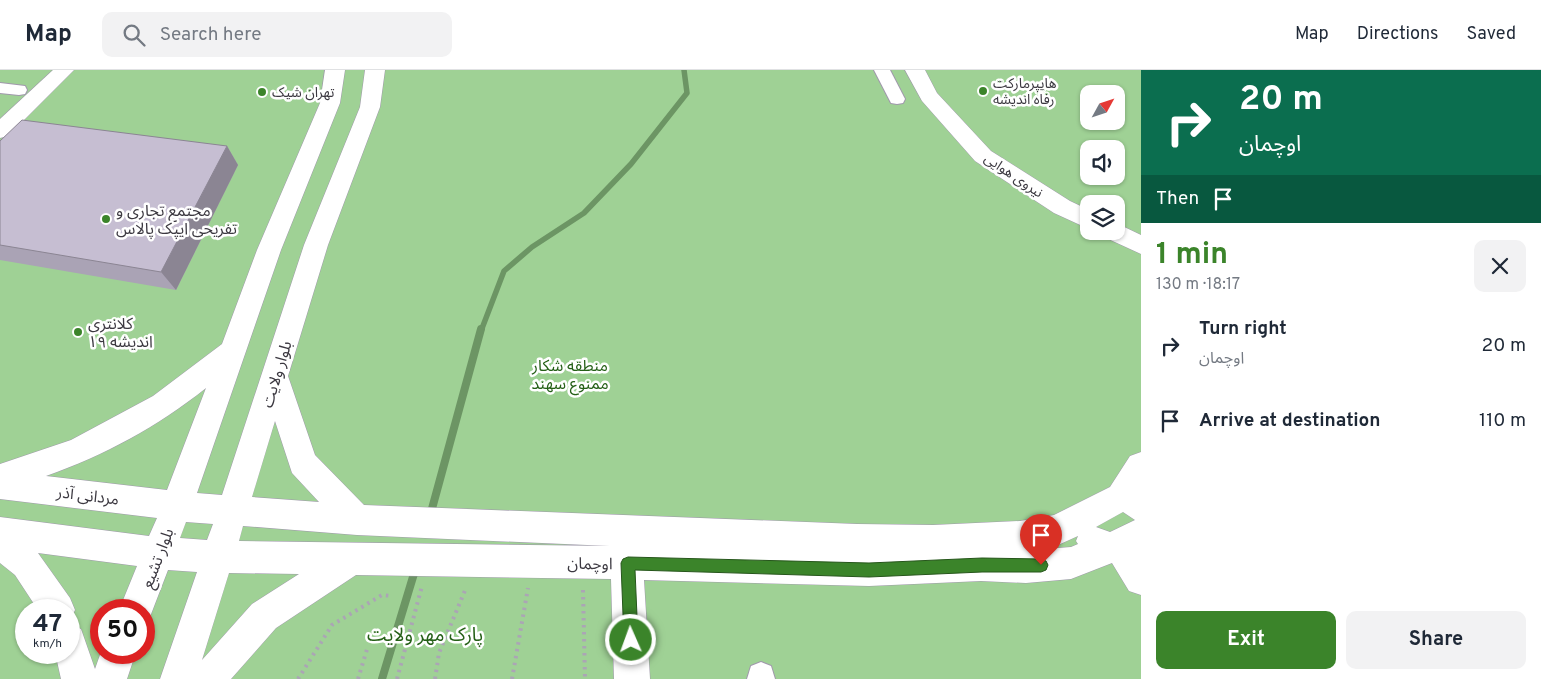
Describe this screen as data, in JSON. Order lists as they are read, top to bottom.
{
  "streets": {
    "main road": [
      "نیروی هوایی",
      "بلوار ولایت",
      "مردانی آذر",
      "بلوار تشیع",
      "اوچمان"
    ]
  },
  "crossings": [
    ["بلوار ولایت", "اوچمان"],
    ["مردانی آذر", "بلوار تشیع"],
    ["مردانی آذر", "اوچمان"],
    ["بلوار تشیع", "اوچمان"]
  ],
  "parks": ["منطقه شکار ممنوع سهند", "پارک مهر ولایت"],
  "places": [
    "هایپرمارکت رفاه اندیشه",
    "تهران شیک",
    "مجتمع تجاری و تفریحی ایپک پالاس",
    "کلانتری ۱۹ اندیشه"
  ],
  "north": "top right",
  "page": {
    "header": "Map",
    "search": "Search here",
    "nav": ["Map", "Directions", "Saved"],
    "turn": ["20 m", "اوچمان"],
    "then": "Then",
    "heading": ["1 min", "130 m · 18:17"],
    "list": [
      {
        "name": "Turn right",
        "note": "اوچمان",
        "value": "20 m"
      },
      {
        "name": "Arrive at destination",
        "value": "110 m"
      }
    ],
    "speed": "47 km/h",
    "limit": "50",
    "buttons": ["Exit", "Share"]
  }
}
